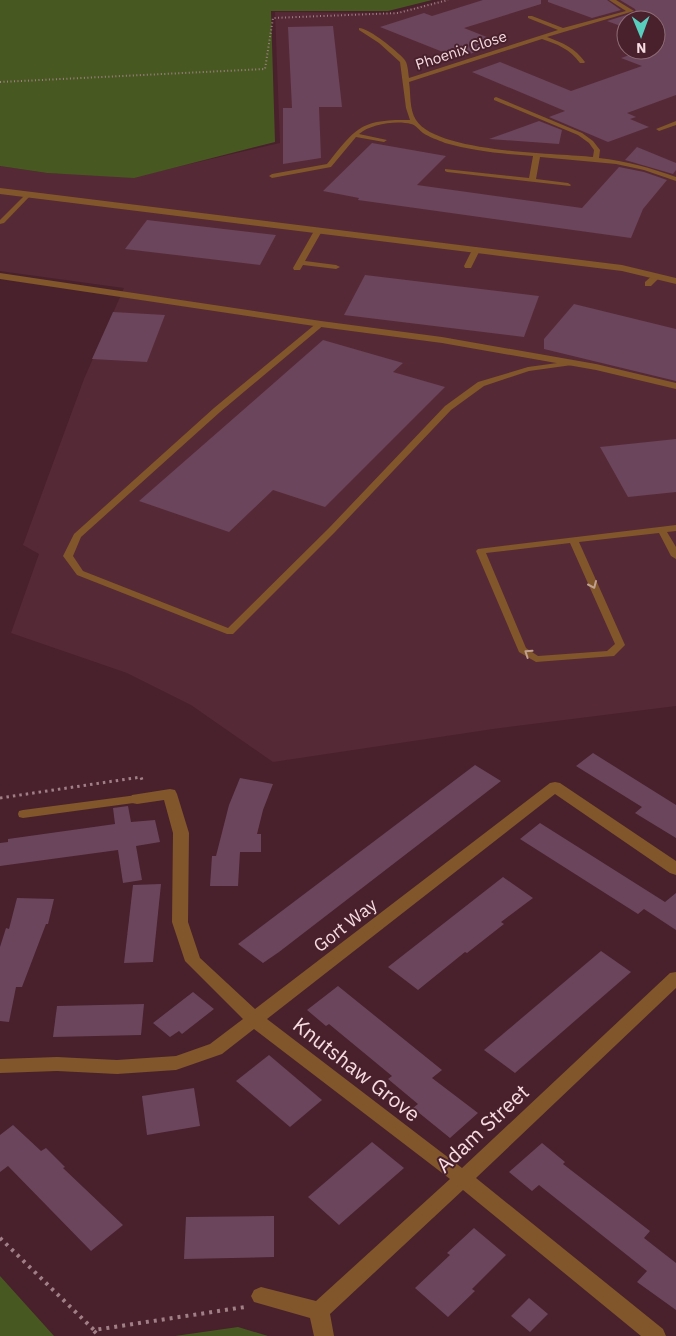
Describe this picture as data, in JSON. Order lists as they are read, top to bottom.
{
  "streets": {
    "street": ["Gort Way", "Knutshaw Grove", "Adam Street"],
    "lane": ["Phoenix Close"]
  },
  "crossings": [
    ["Gort Way", "Knutshaw Grove"],
    ["Knutshaw Grove", "Adam Street"]
  ],
  "north": "bottom"
}
